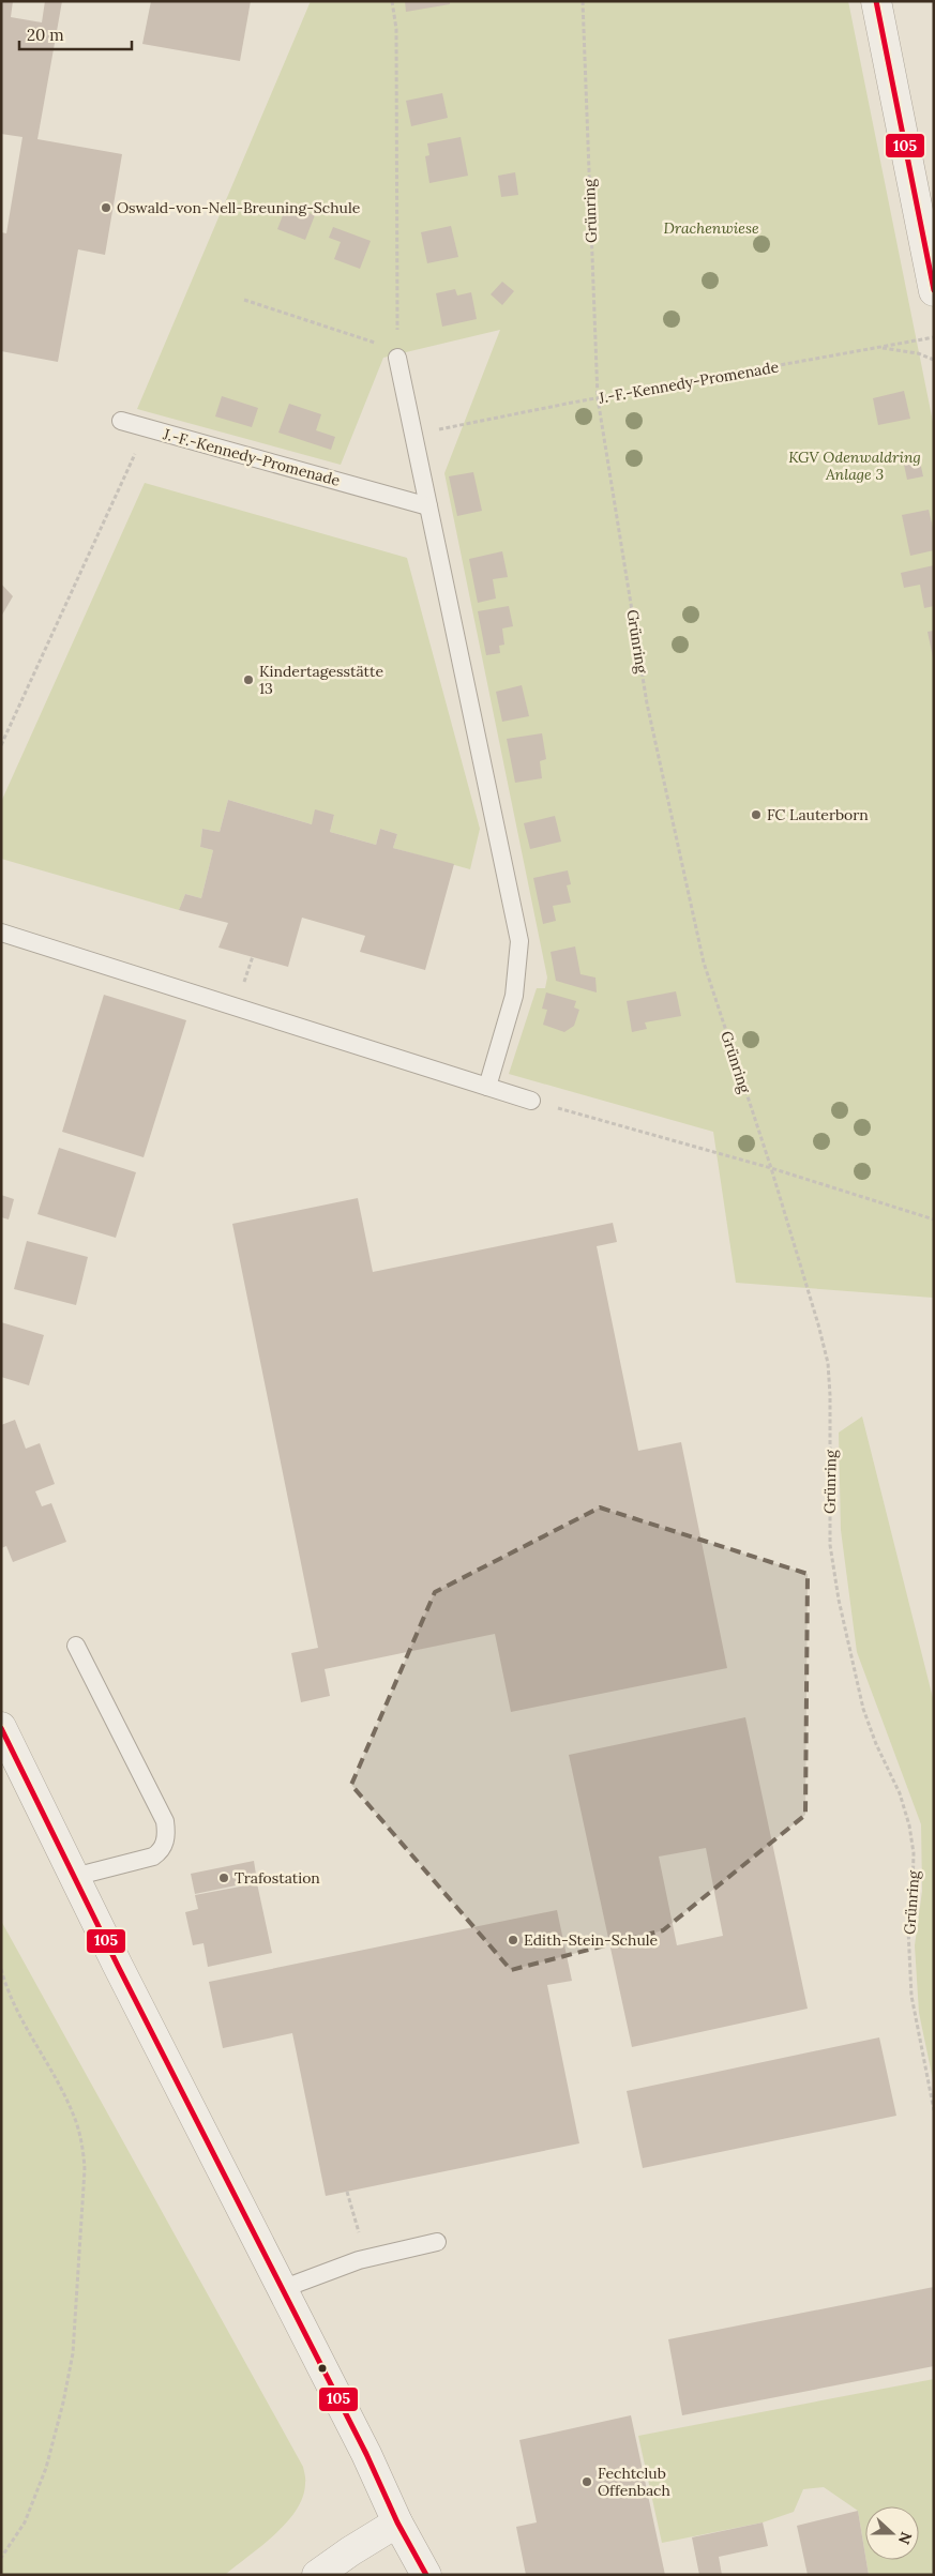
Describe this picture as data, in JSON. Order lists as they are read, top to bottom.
{
  "streets": {
    "lane": ["J.-F.-Kennedy-Promenade"],
    "path": ["Grünring"]
  },
  "crossings": [
    ["Grünring", "J.-F.-Kennedy-Promenade"]
  ],
  "parks": ["Drachenwiese", "KGV Odenwaldring Anlage 3"],
  "places": [
    "Oswald-von-Nell-Breuning-Schule",
    "Kindertagesstätte 13",
    "FC Lauterborn",
    "Trafostation",
    "Edith-Stein-Schule",
    "Fechtclub Offenbach"
  ],
  "lines": ["transit line 105"],
  "scale_bar": "20 m",
  "north": "right"
}
